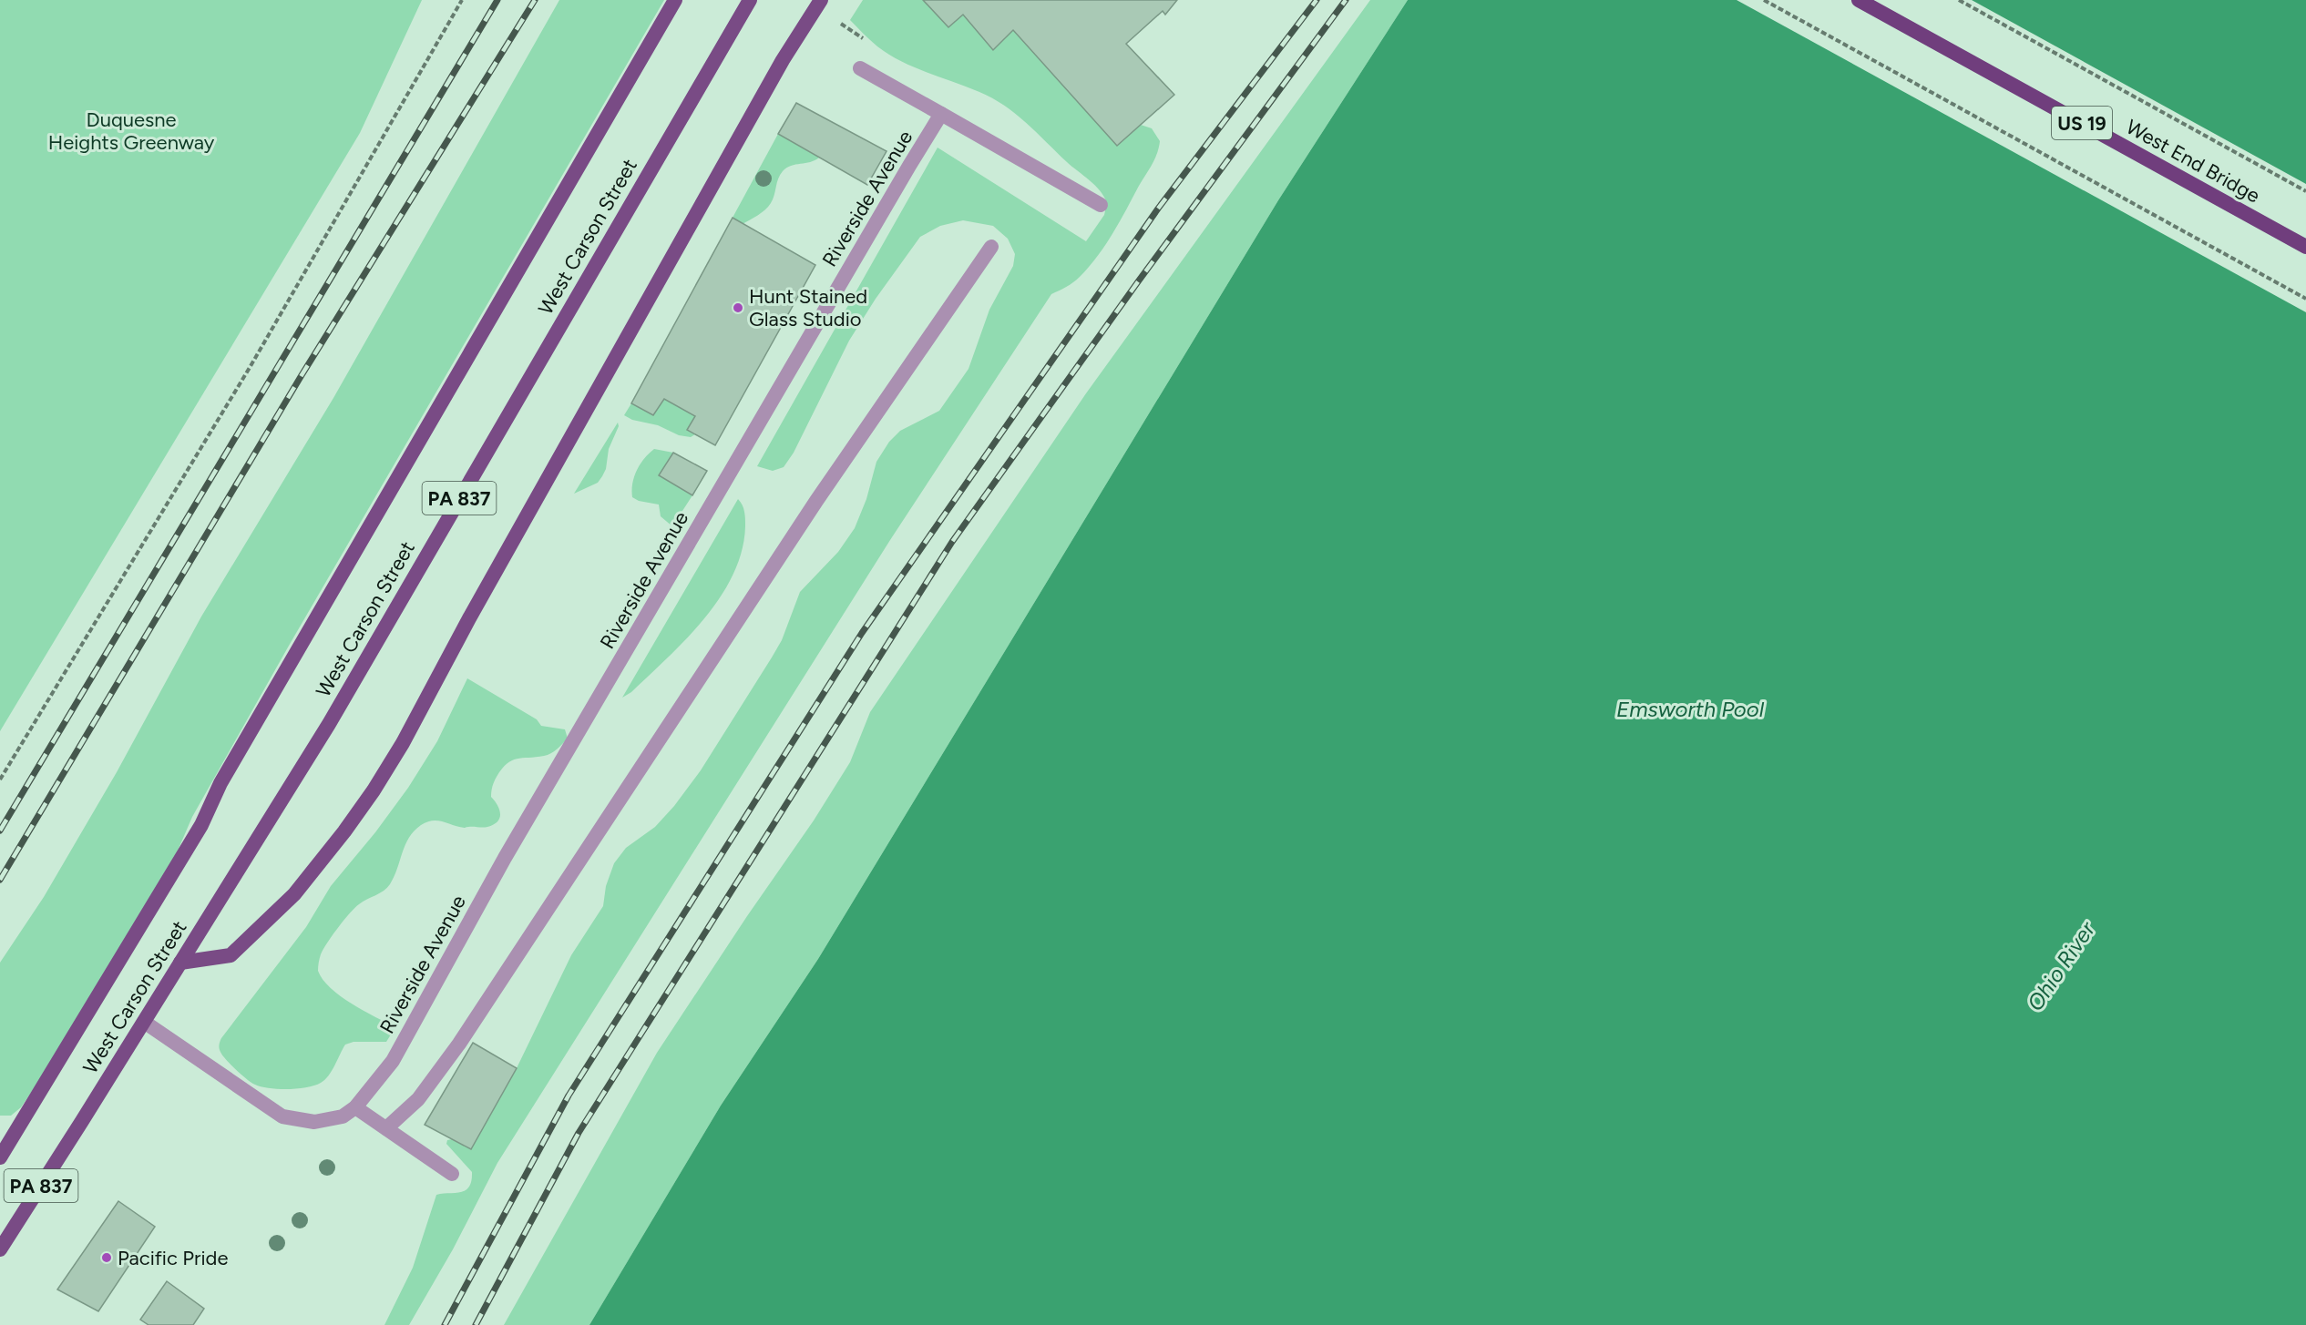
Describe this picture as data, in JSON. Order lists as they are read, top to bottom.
{
  "streets": {
    "highway": ["US 19", "West End Bridge"],
    "main road": ["West Carson Street", "PA 837"],
    "street": ["Riverside Avenue"]
  },
  "crossings": [
    ["Riverside Avenue", "West Carson Street"],
    ["West Carson Street", "PA 837"]
  ],
  "water": ["Emsworth Pool", "Ohio River"],
  "parks": ["Duquesne Heights Greenway"],
  "places": ["Hunt Stained Glass Studio", "Pacific Pride"]
}
